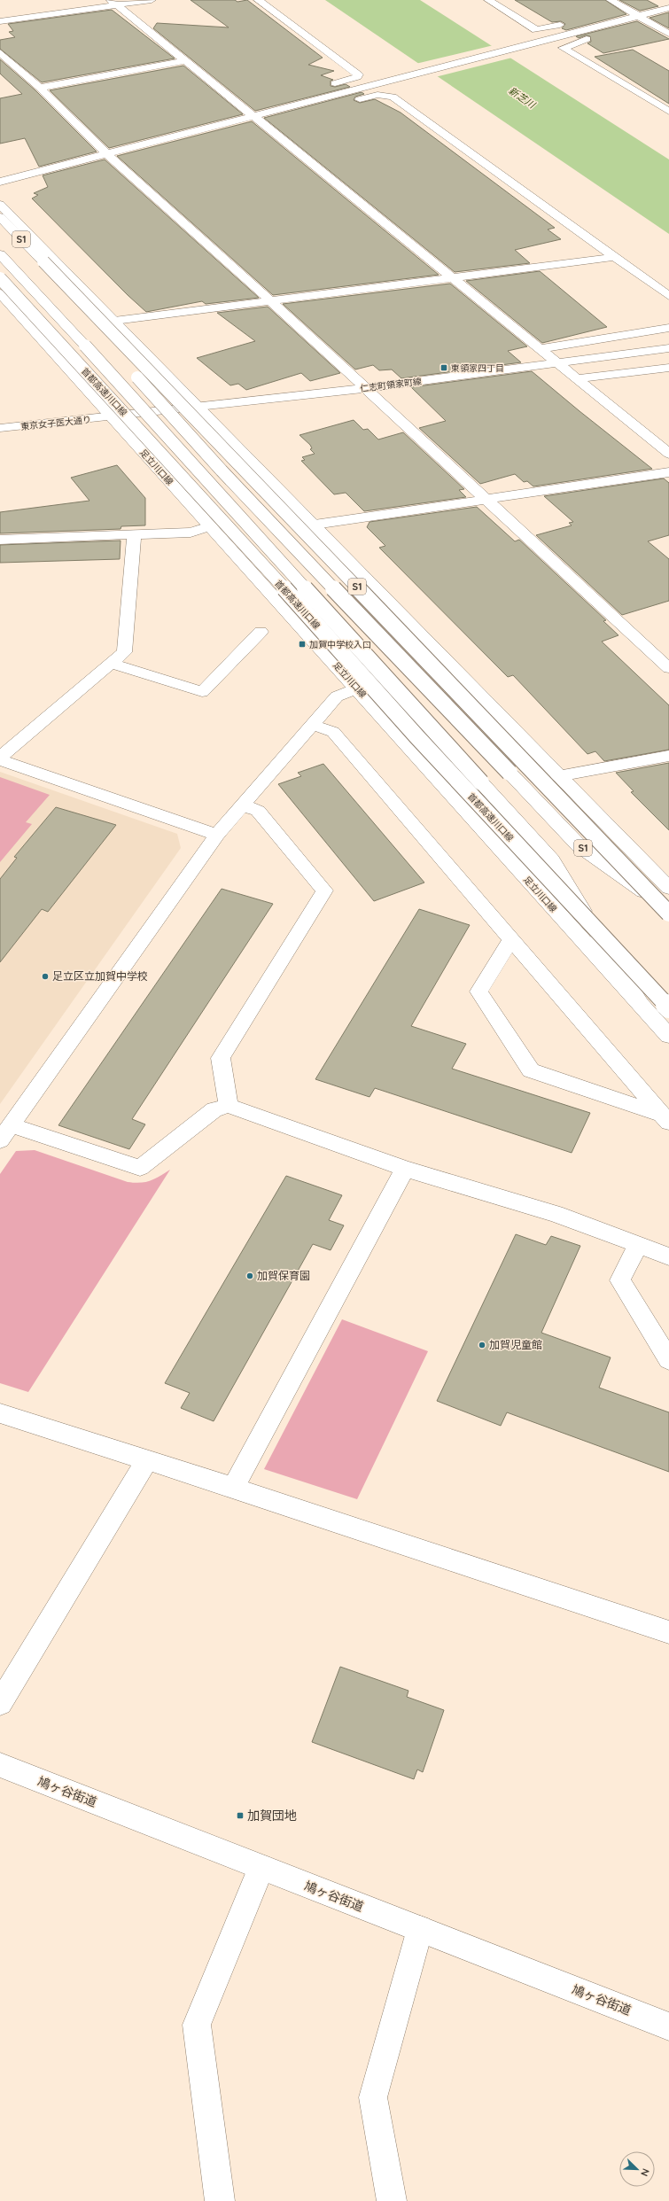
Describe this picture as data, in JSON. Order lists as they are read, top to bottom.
{
  "streets": {
    "main road": [
      "S1",
      "仁志町領家町線",
      "首都高速川口線",
      "東京女子医大通り",
      "足立川口線",
      "鳩ヶ谷街道"
    ]
  },
  "crossings": [
    ["仁志町領家町線", "東京女子医大通り"],
    ["仁志町領家町線", "足立川口線"],
    ["東京女子医大通り", "足立川口線"]
  ],
  "water": ["新芝川"],
  "places": {
    "transit": ["東領家四丁目", "加賀中学校入口", "加賀団地"],
    "other": ["足立区立加賀中学校", "加賀保育園", "加賀児童館"]
  },
  "north": "bottom right"
}
